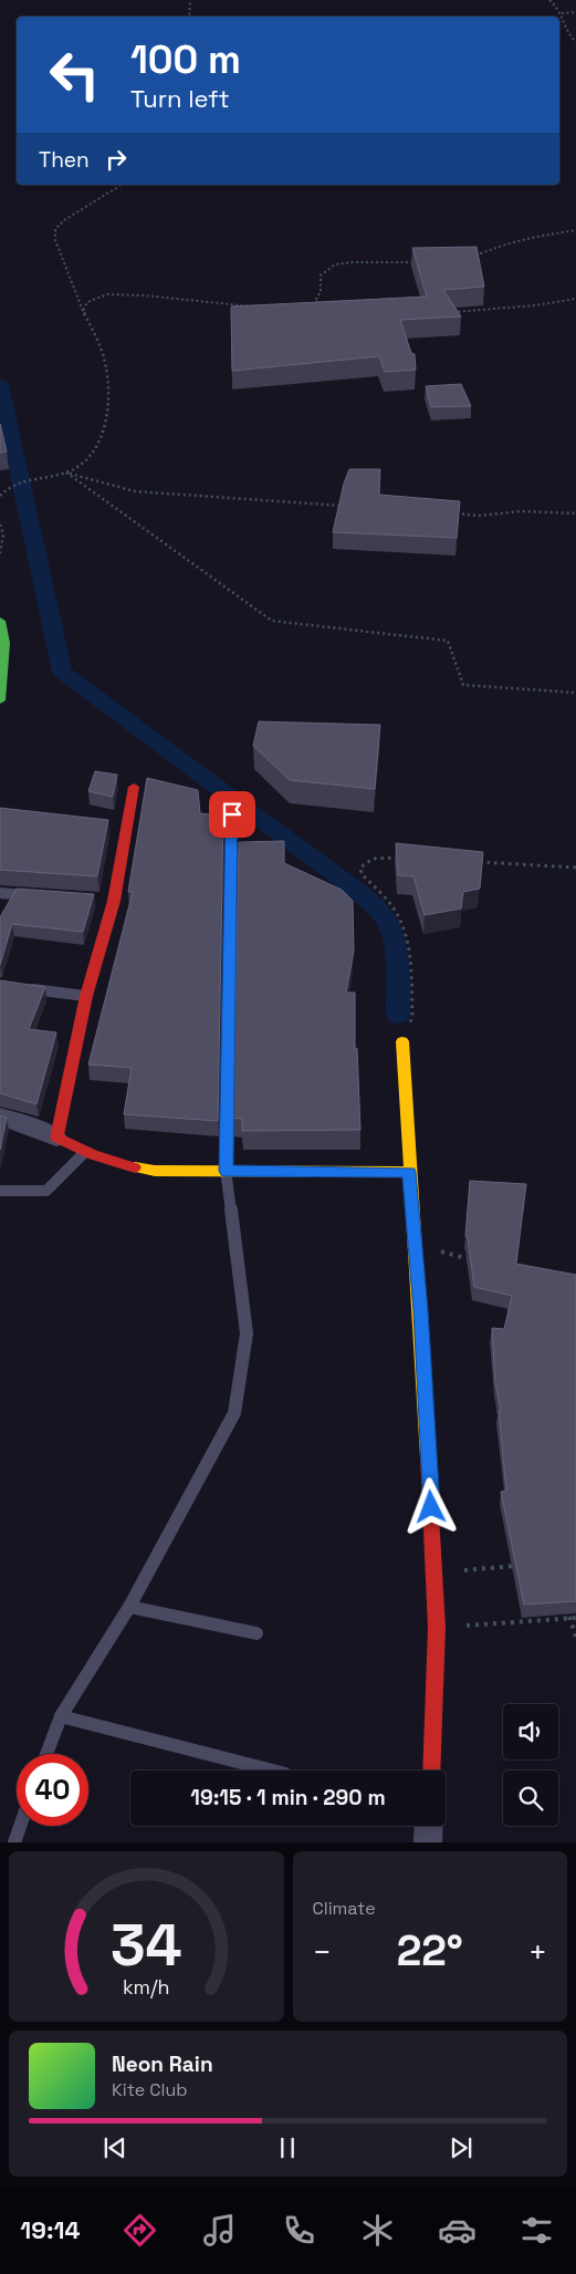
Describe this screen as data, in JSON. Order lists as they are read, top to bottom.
{
  "page": {
    "turn": ["100 m", "Turn left"],
    "then": "Then",
    "limit": "40",
    "trip": "19:15 · 1 min · 290 m",
    "tile": "Climate",
    "heat": ["−", "22°", "+"],
    "song": ["Neon Rain", "Kite Club"],
    "tabs": "19:14",
    "gauge": ["34", "km/h"]
  }
}
